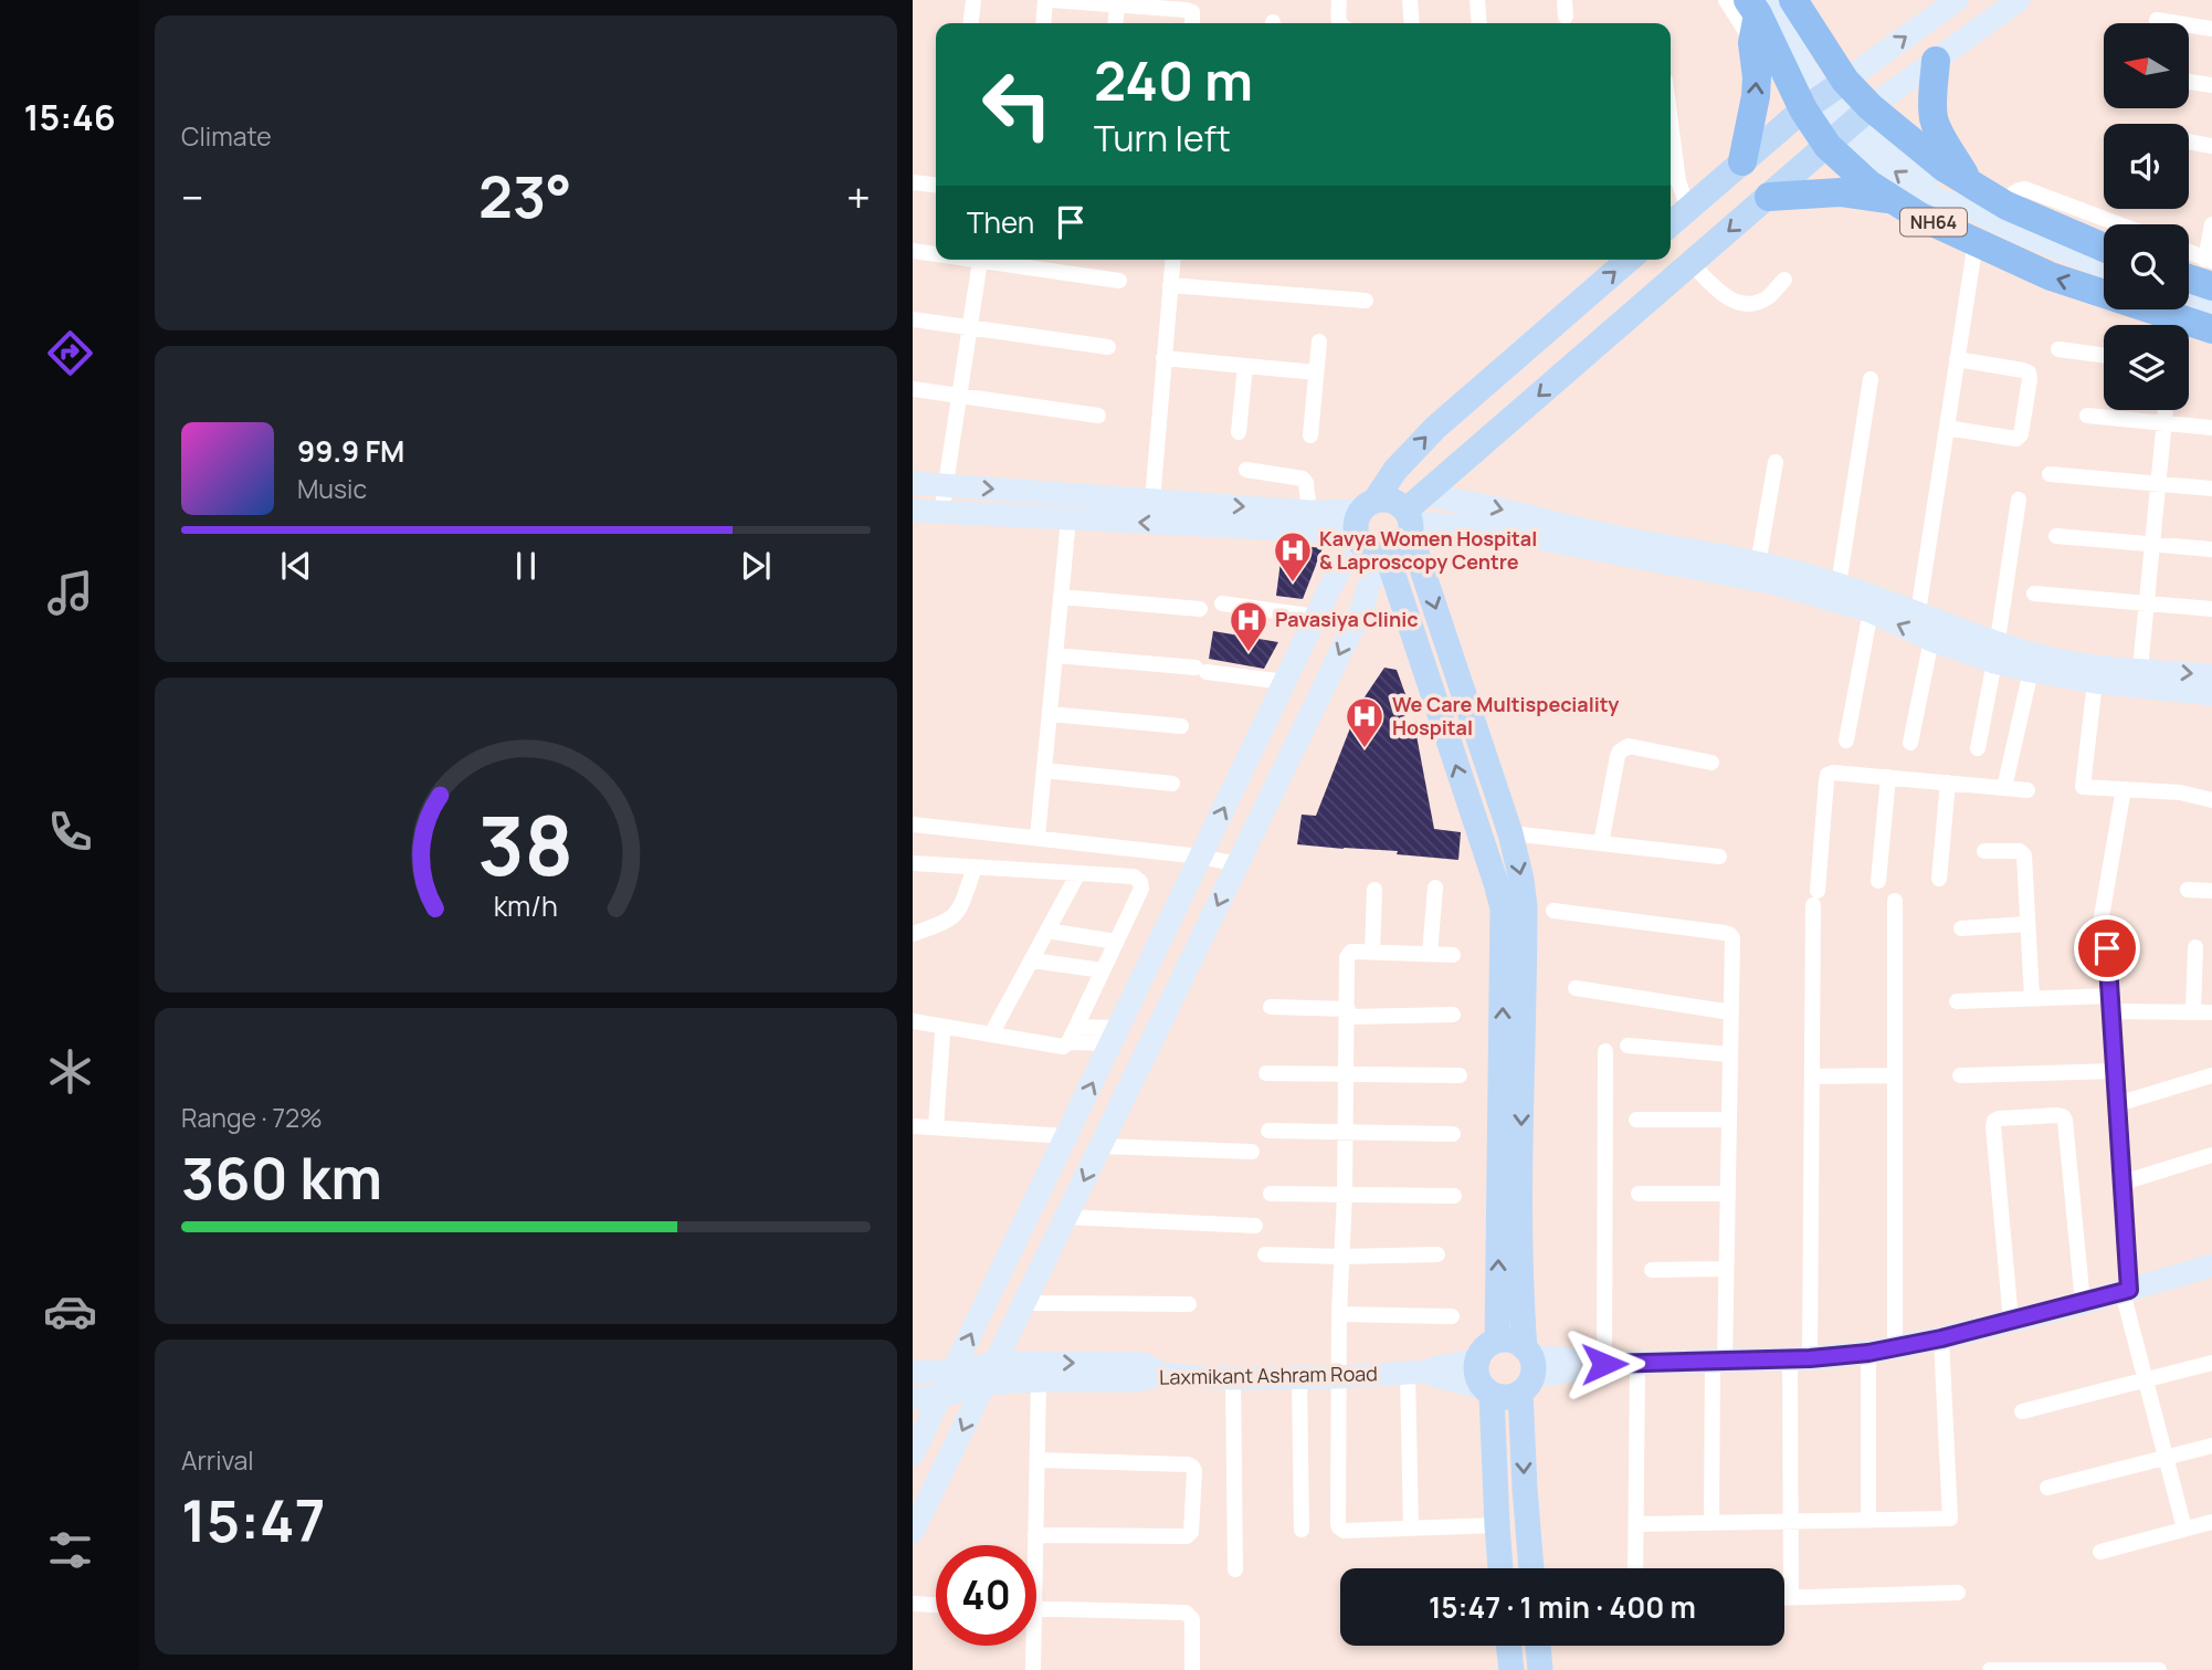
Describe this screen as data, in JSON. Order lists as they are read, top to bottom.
{
  "streets": {
    "highway": ["NH64"],
    "street": ["Laxmikant Ashram Road"]
  },
  "places": {
    "hospital": ["Kavya Women Hospital & Laproscopy Centre", "Pavasiya Clinic", "We Care Multispeciality Hospital"]
  },
  "north": "left",
  "page": {
    "tabs": "15:46",
    "tile": [
      "Climate",
      ["Range · 72%", "360 km"],
      ["Arrival", "15:47"]
    ],
    "turn": ["240 m", "Turn left"],
    "heat": ["−", "23°", "+"],
    "then": "Then",
    "song": ["99.9 FM", "Music"],
    "limit": "40",
    "trip": "15:47 · 1 min · 400 m",
    "gauge": ["38", "km/h"]
  }
}
